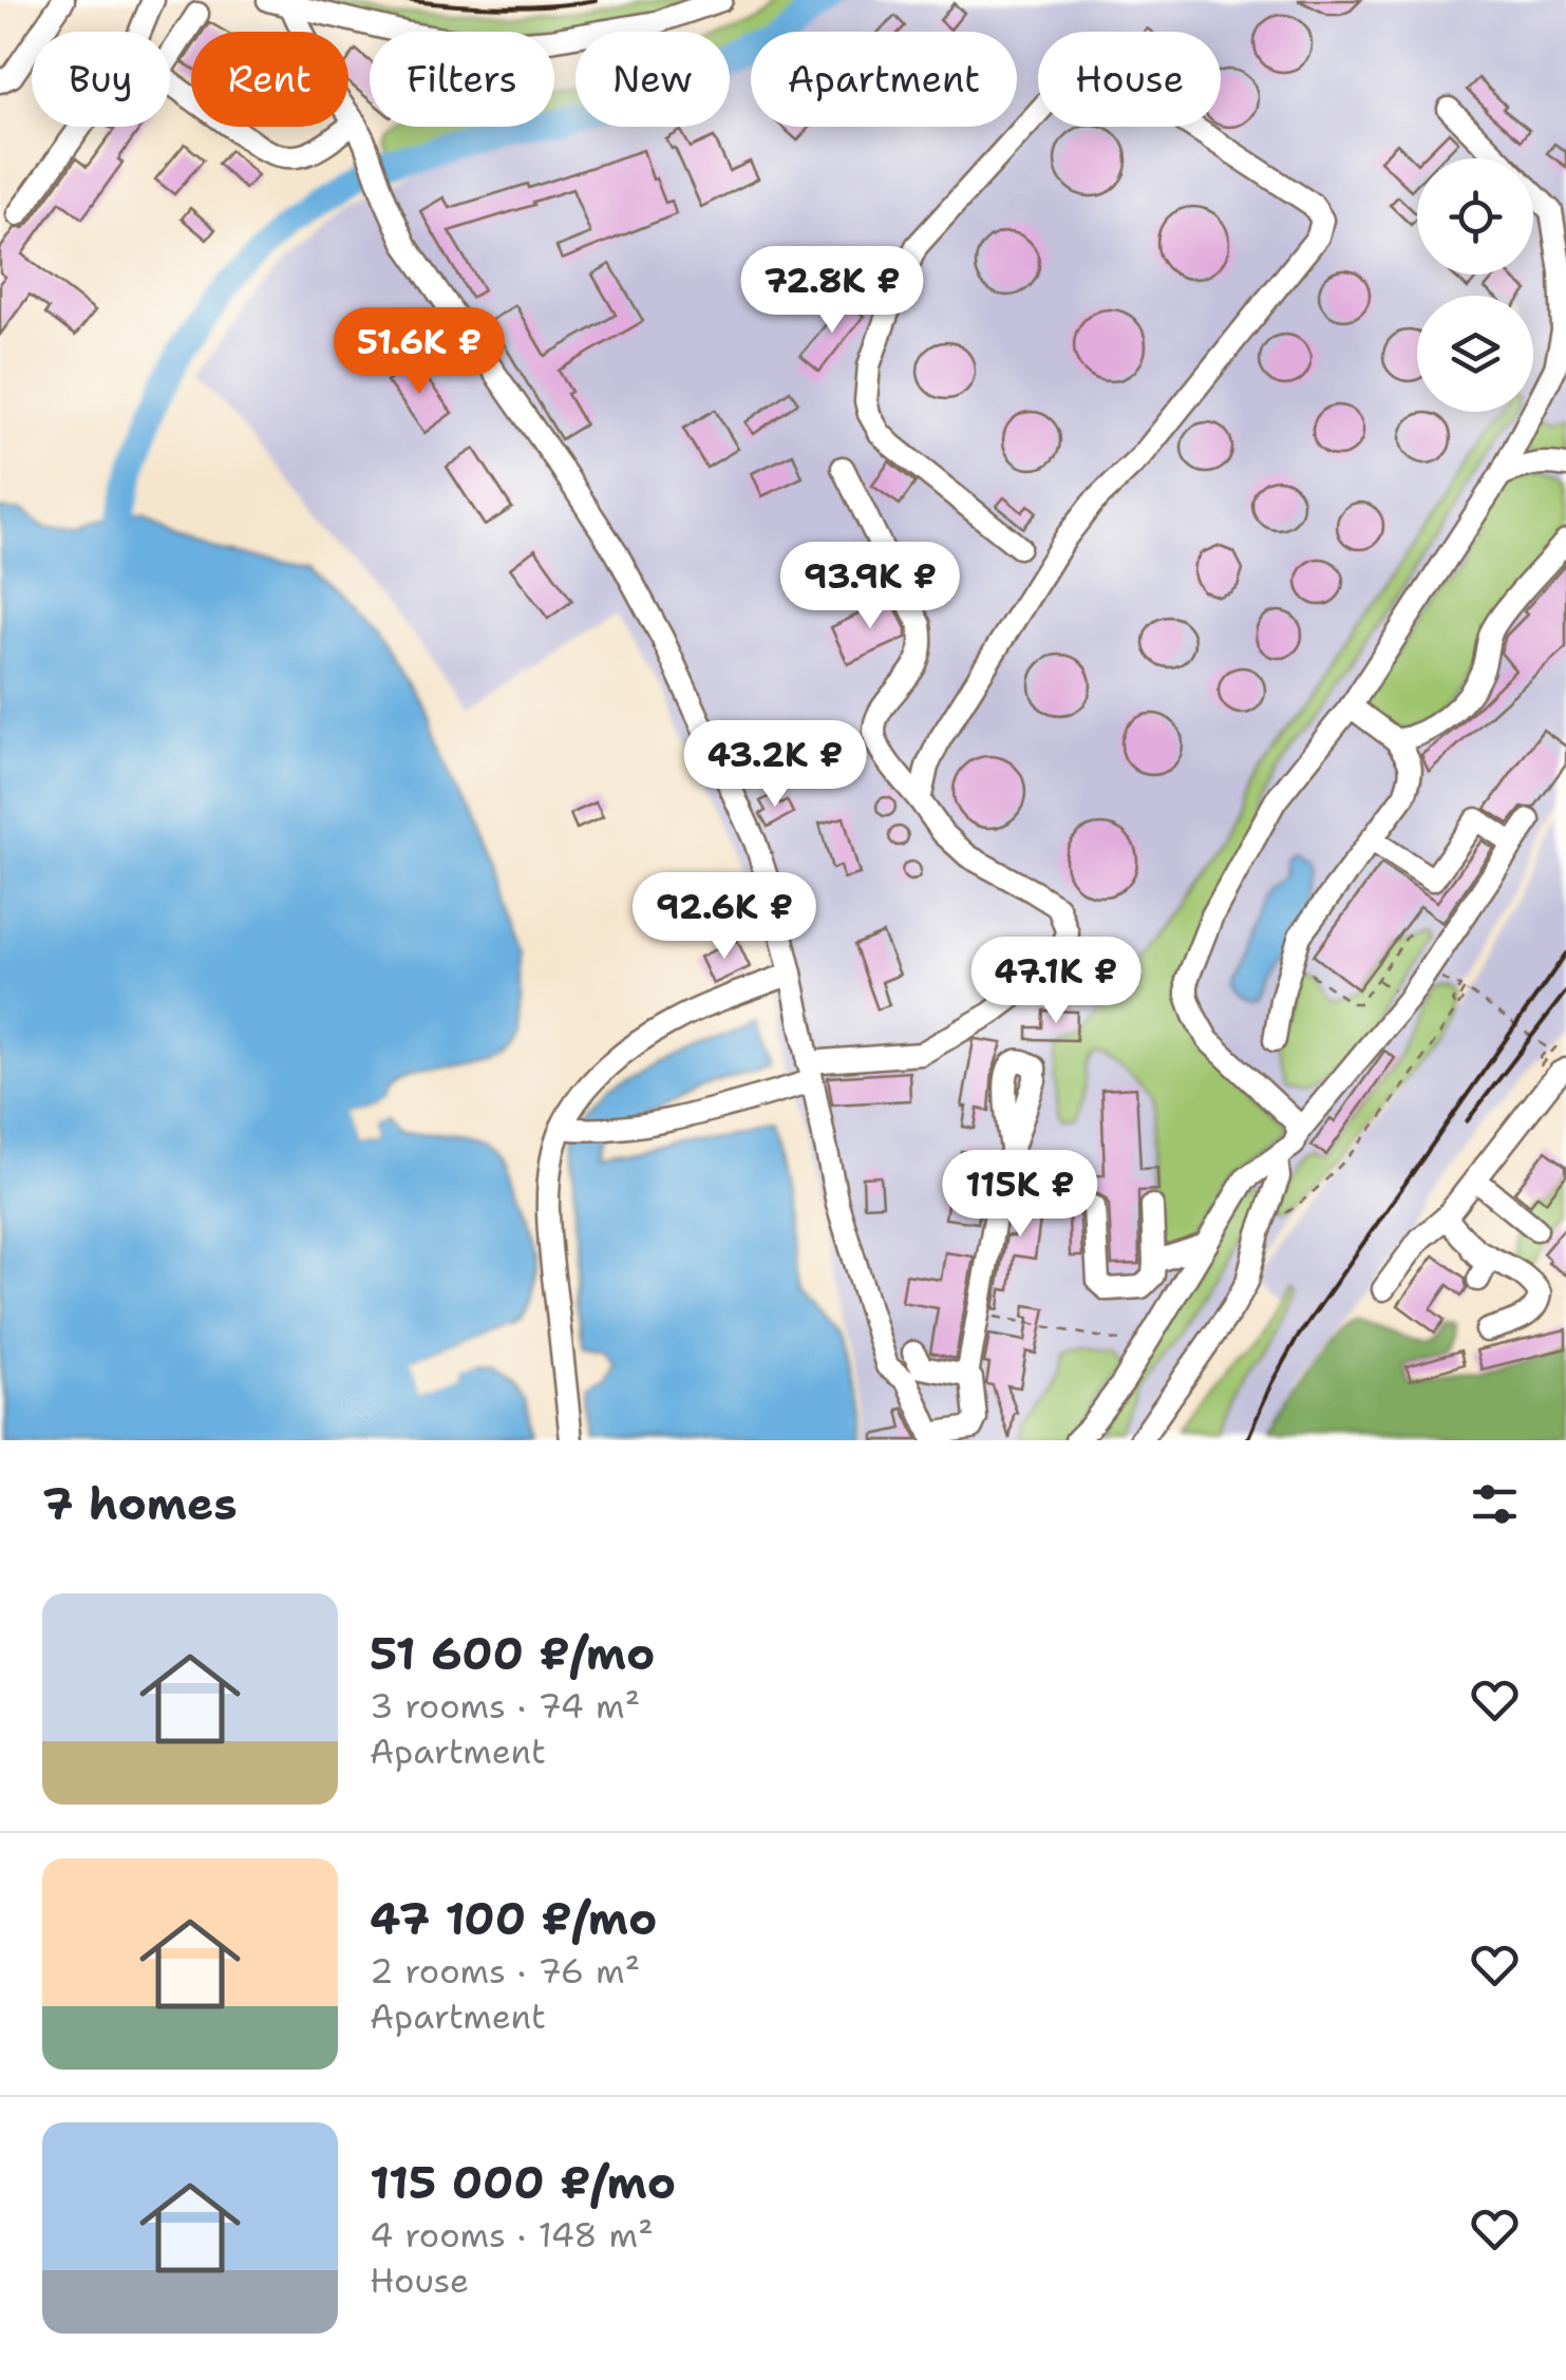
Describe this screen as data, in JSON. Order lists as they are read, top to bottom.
{
  "page": {
    "chip": [
      "Buy",
      "Rent",
      "Filters",
      "New",
      "Apartment",
      "House"
    ],
    "price": [
      "72.8K ₽",
      "51.6K ₽",
      "93.9K ₽",
      "43.2K ₽",
      "92.6K ₽",
      "47.1K ₽",
      "115K ₽"
    ],
    "heading": "7 homes",
    "list": [
      {
        "name": "51 600 ₽/mo",
        "note": "3 rooms · 74 m² · Apartment"
      },
      {
        "name": "47 100 ₽/mo",
        "note": "2 rooms · 76 m² · Apartment"
      },
      {
        "name": "115 000 ₽/mo",
        "note": "4 rooms · 148 m² · House"
      }
    ]
  }
}
